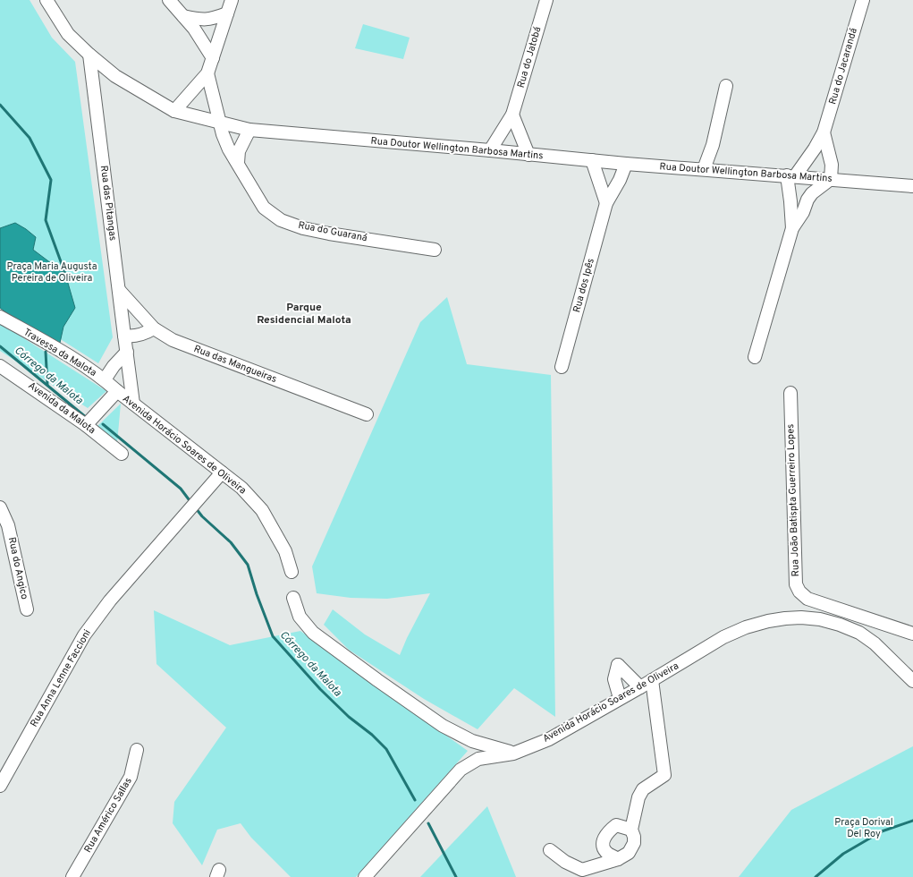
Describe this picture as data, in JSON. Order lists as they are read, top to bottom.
{
  "streets": {
    "street": [
      "Rua do Jatobá",
      "Rua do Jacarandá",
      "Rua Doutor Wellington Barbosa Martins",
      "Rua das Pitangas",
      "Rua do Guaraná",
      "Rua dos Ipês",
      "Travessa da Malota",
      "Rua das Mangueiras",
      "Avenida da Malota",
      "Avenida Horácio Soares de Oliveira",
      "Rua João Batispta Guerreiro Lopes",
      "Rua do Angico",
      "Rua Anna Lenne Faccioni",
      "Rua Américo Sallas"
    ]
  },
  "crossings": [
    ["Rua do Jatobá", "Rua Doutor Wellington Barbosa Martins"],
    ["Rua do Jacarandá", "Rua Doutor Wellington Barbosa Martins"],
    ["Rua Doutor Wellington Barbosa Martins", "Rua das Pitangas"],
    ["Rua Doutor Wellington Barbosa Martins", "Rua do Guaraná"],
    ["Rua Doutor Wellington Barbosa Martins", "Rua dos Ipês"],
    ["Rua das Pitangas", "Rua das Mangueiras"],
    ["Rua das Pitangas", "Avenida Horácio Soares de Oliveira"],
    ["Travessa da Malota", "Avenida Horácio Soares de Oliveira"],
    ["Avenida Horácio Soares de Oliveira", "Rua Anna Lenne Faccioni"]
  ],
  "districts": ["Parque Residencial Malota"],
  "water": ["Córrego da Malota"],
  "parks": ["Praça Maria Augusta Pereira de Oliveira", "Praça Dorival Del Roy"]
}
